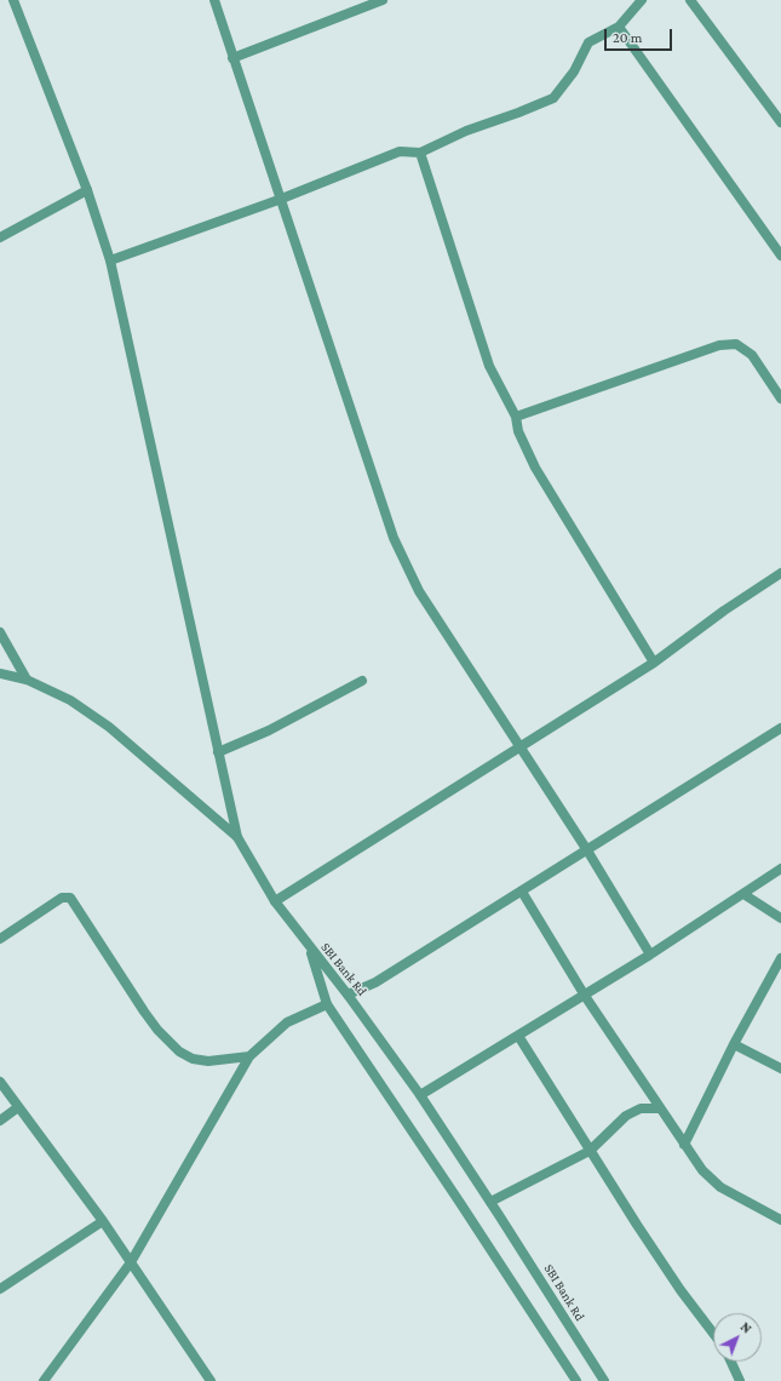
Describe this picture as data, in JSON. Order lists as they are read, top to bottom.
{
  "streets": {
    "street": ["SBI Bank Rd"]
  },
  "scale_bar": "20 m",
  "north": "top right"
}
